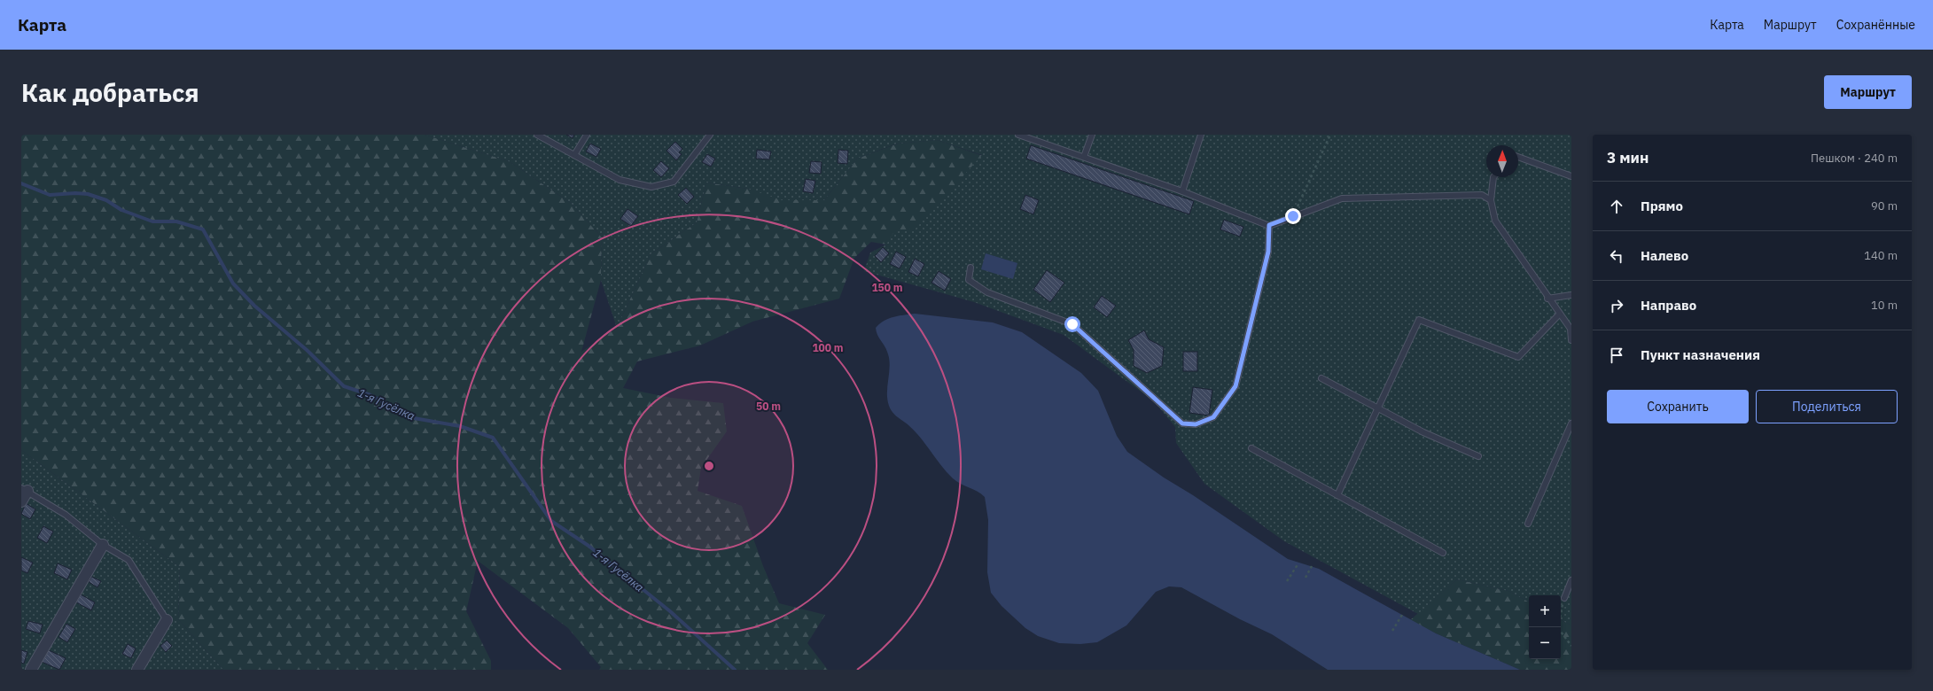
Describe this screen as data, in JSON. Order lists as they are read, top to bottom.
{
  "water": ["1-я Гусёлка"],
  "north": "top",
  "page": {
    "header": "Карта",
    "nav": ["Карта", "Маршрут", "Сохранённые"],
    "buttons": [
      "Маршрут",
      ["Сохранить", "Поделиться"]
    ],
    "title": "Как добраться",
    "heading": ["3 мин", "Пешком · 240 m"],
    "list": [
      ["Прямо", "90 m"],
      ["Налево", "140 m"],
      ["Направо", "10 m"],
      "Пункт назначения"
    ],
    "map_buttons": ["+", "−"]
  },
  "rings": ["150 m", "100 m", "50 m"]
}
